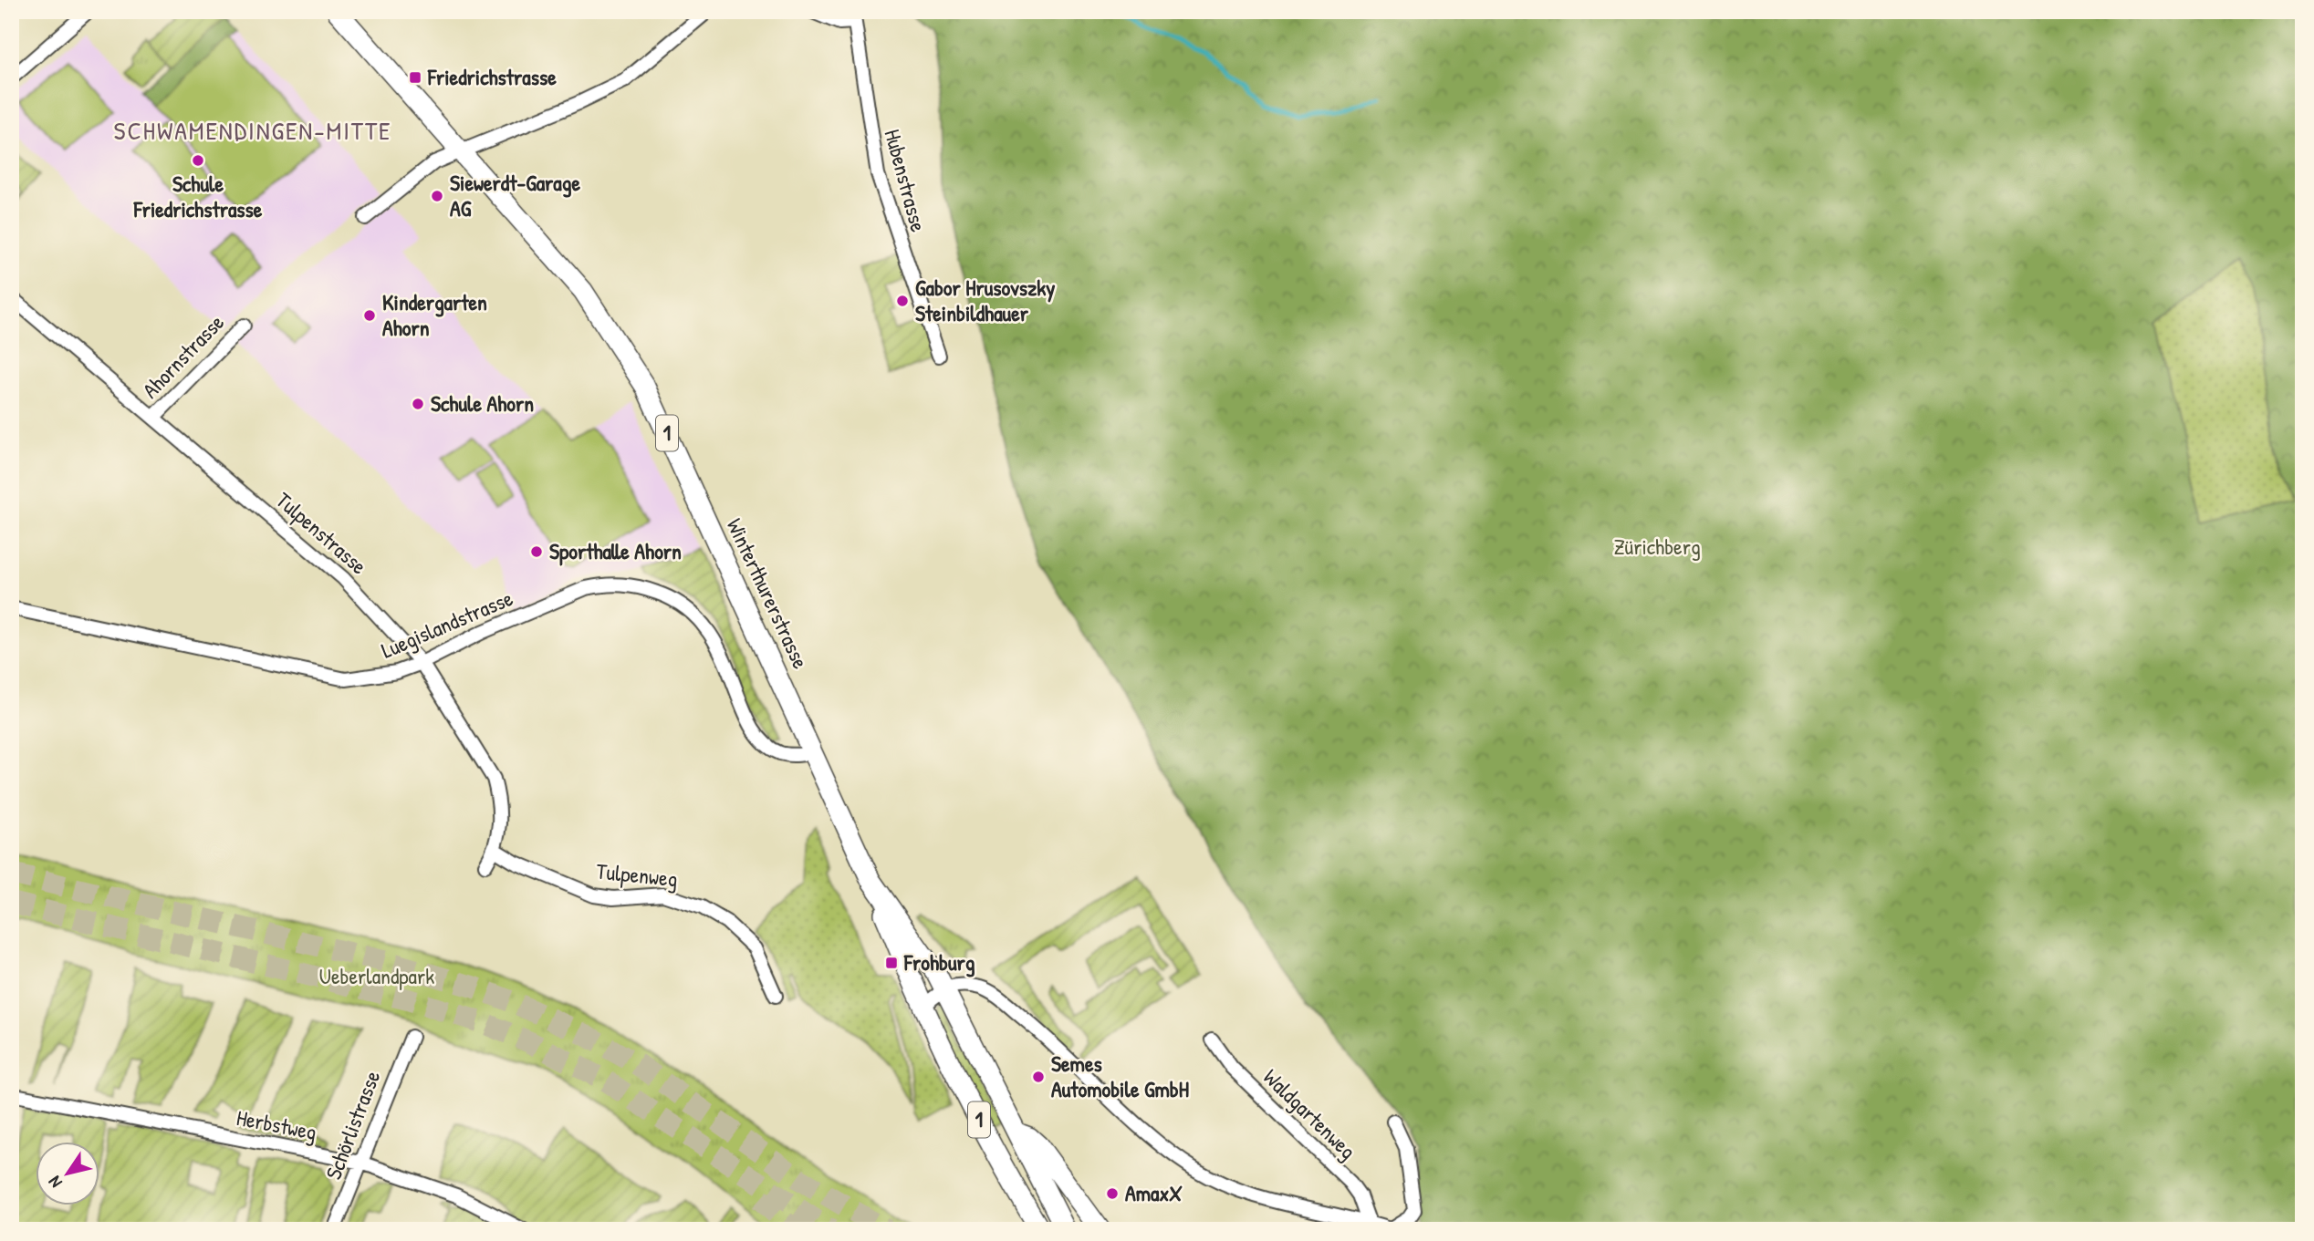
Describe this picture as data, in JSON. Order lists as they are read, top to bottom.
{
  "streets": {
    "main road": ["1", "Winterthurerstrasse"],
    "street": [
      "Hubenstrasse",
      "Ahornstrasse",
      "Tulpenstrasse",
      "Luegislandstrasse",
      "Tulpenweg",
      "Waldgartenweg",
      "Herbstweg",
      "Schörlistrasse"
    ]
  },
  "crossings": [
    ["Ahornstrasse", "Tulpenstrasse"],
    ["1", "Winterthurerstrasse"],
    ["Tulpenstrasse", "Luegislandstrasse"],
    ["Tulpenstrasse", "Tulpenweg"],
    ["Winterthurerstrasse", "Luegislandstrasse"],
    ["Herbstweg", "Schörlistrasse"]
  ],
  "districts": ["SCHWAMENDINGEN-MITTE"],
  "parks": ["Zürichberg", "Ueberlandpark"],
  "places": {
    "transit": ["Friedrichstrasse", "Frohburg"],
    "other": [
      "Schule Friedrichstrasse",
      "Siewerdt-Garage AG",
      "Gabor Hrusovszky Steinbildhauer",
      "Kindergarten Ahorn",
      "Schule Ahorn",
      "Sporthalle Ahorn",
      "Semes Automobile GmbH",
      "AmaxX"
    ]
  },
  "north": "bottom left"
}
